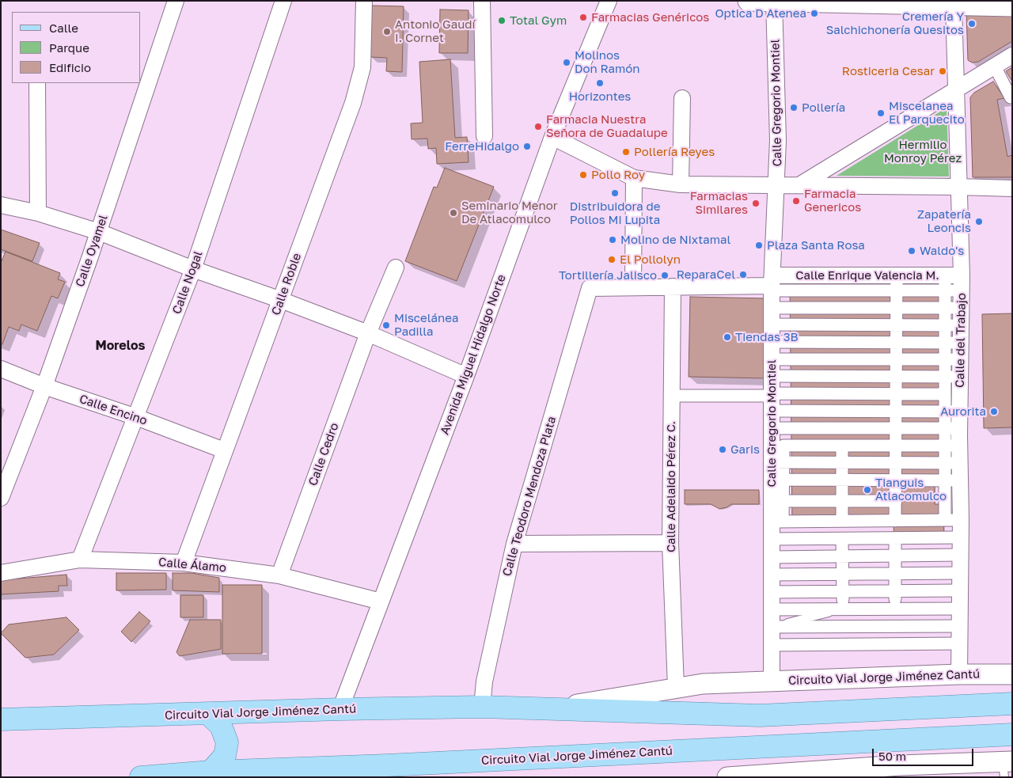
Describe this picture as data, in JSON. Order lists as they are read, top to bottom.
{
  "streets": {
    "main road": ["Circuito Vial Jorge Jiménez Cantú"],
    "street": [
      "Calle Gregorio Montiel",
      "Calle Oyamel",
      "Calle Enrique Valencia M.",
      "Calle Nogal",
      "Calle Roble",
      "Calle del Trabajo",
      "Avenida Miguel Hidalgo Norte",
      "Calle Encino",
      "Calle Cedro",
      "Calle Adelaido Pérez C.",
      "Calle Teodoro Mendoza Plata",
      "Calle Álamo"
    ]
  },
  "crossings": [
    ["Calle Gregorio Montiel", "Calle Enrique Valencia M."],
    ["Calle Gregorio Montiel", "Circuito Vial Jorge Jiménez Cantú"],
    ["Calle Oyamel", "Calle Encino"],
    ["Calle Enrique Valencia M.", "Calle del Trabajo"],
    ["Calle Enrique Valencia M.", "Calle Adelaido Pérez C."],
    ["Calle Enrique Valencia M.", "Calle Teodoro Mendoza Plata"],
    ["Calle Nogal", "Calle Encino"],
    ["Calle Nogal", "Calle Álamo"],
    ["Calle Roble", "Calle Encino"],
    ["Calle Roble", "Calle Álamo"],
    ["Calle del Trabajo", "Circuito Vial Jorge Jiménez Cantú"],
    ["Avenida Miguel Hidalgo Norte", "Calle Álamo"],
    ["Avenida Miguel Hidalgo Norte", "Circuito Vial Jorge Jiménez Cantú"],
    ["Calle Cedro", "Calle Álamo"],
    ["Calle Adelaido Pérez C.", "Circuito Vial Jorge Jiménez Cantú"],
    ["Calle Teodoro Mendoza Plata", "Circuito Vial Jorge Jiménez Cantú"]
  ],
  "districts": ["Morelos"],
  "parks": ["Hermilio Monroy Pérez"],
  "places": [
    "Optica D Atenea",
    "Farmacias Genéricos",
    "Total Gym",
    "Cremería Y Salchichonería Quesitos",
    "Antonio Gaudí I. Cornet",
    "Molinos Don Ramón",
    "Rosticeria Cesar",
    "Horizontes",
    "Pollería",
    "Miscelanea El Parquecito",
    "Farmacia Nuestra Señora de Guadalupe",
    "FerreHidalgo",
    "Pollería Reyes",
    "Pollo Roy",
    "Distribuidora de Pollos Mi Lupita",
    "Farmacia Genericos",
    "Farmacias Similares",
    "Seminario Menor De Atlacomulco",
    "Zapatería Leoncis",
    "Molino de Nixtamal",
    "Plaza Santa Rosa",
    "Waldo's",
    "El Pollolyn",
    "ReparaCel",
    "Tortillería Jalisco",
    "Miscelánea Padilla",
    "Tiendas 3B",
    "Aurorita",
    "Garis",
    "Tianguis Atlacomulco"
  ],
  "legend": ["Calle", "Parque", "Edificio"],
  "scale_bar": "50 m"
}
